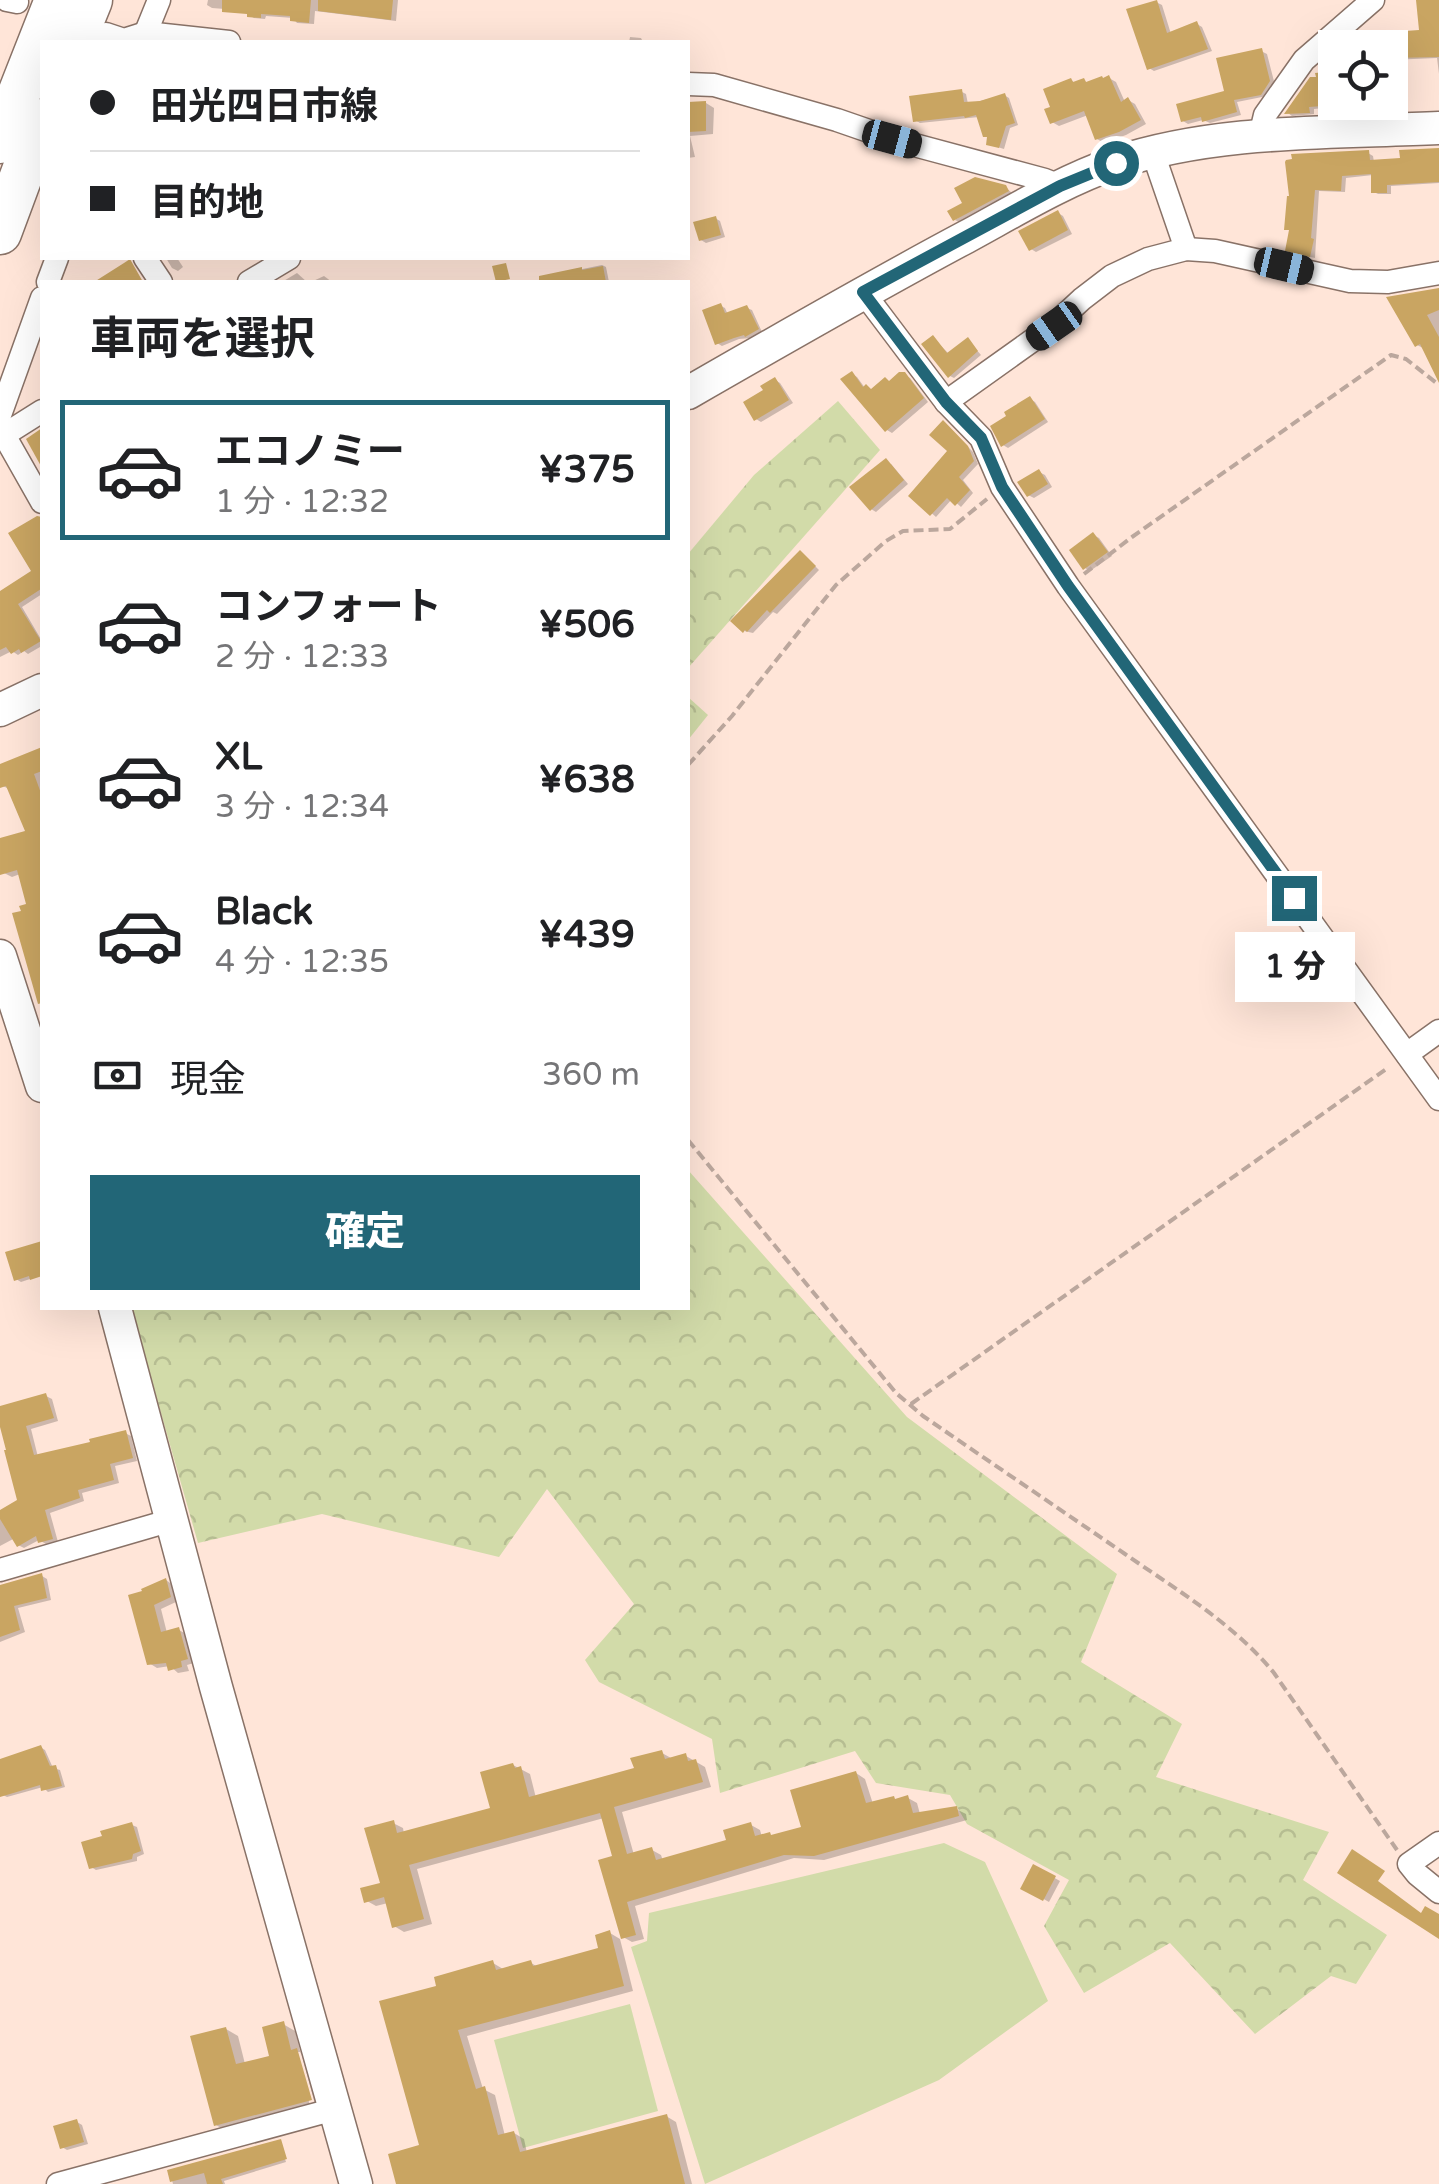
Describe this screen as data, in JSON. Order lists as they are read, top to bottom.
{
  "page": {
    "banner": ["田光四日市線", "目的地"],
    "heading": "車両を選択",
    "list": [
      {
        "name": "エコノミー",
        "note": "1 分 · 12:32",
        "value": "¥375"
      },
      {
        "name": "コンフォート",
        "note": "2 分 · 12:33",
        "value": "¥506"
      },
      {
        "name": "XL",
        "note": "3 分 · 12:34",
        "value": "¥638"
      },
      {
        "name": "Black",
        "note": "4 分 · 12:35",
        "value": "¥439"
      }
    ],
    "bubble": "1 分",
    "pay": ["現金", "360 m"],
    "buttons": "確定"
  }
}
